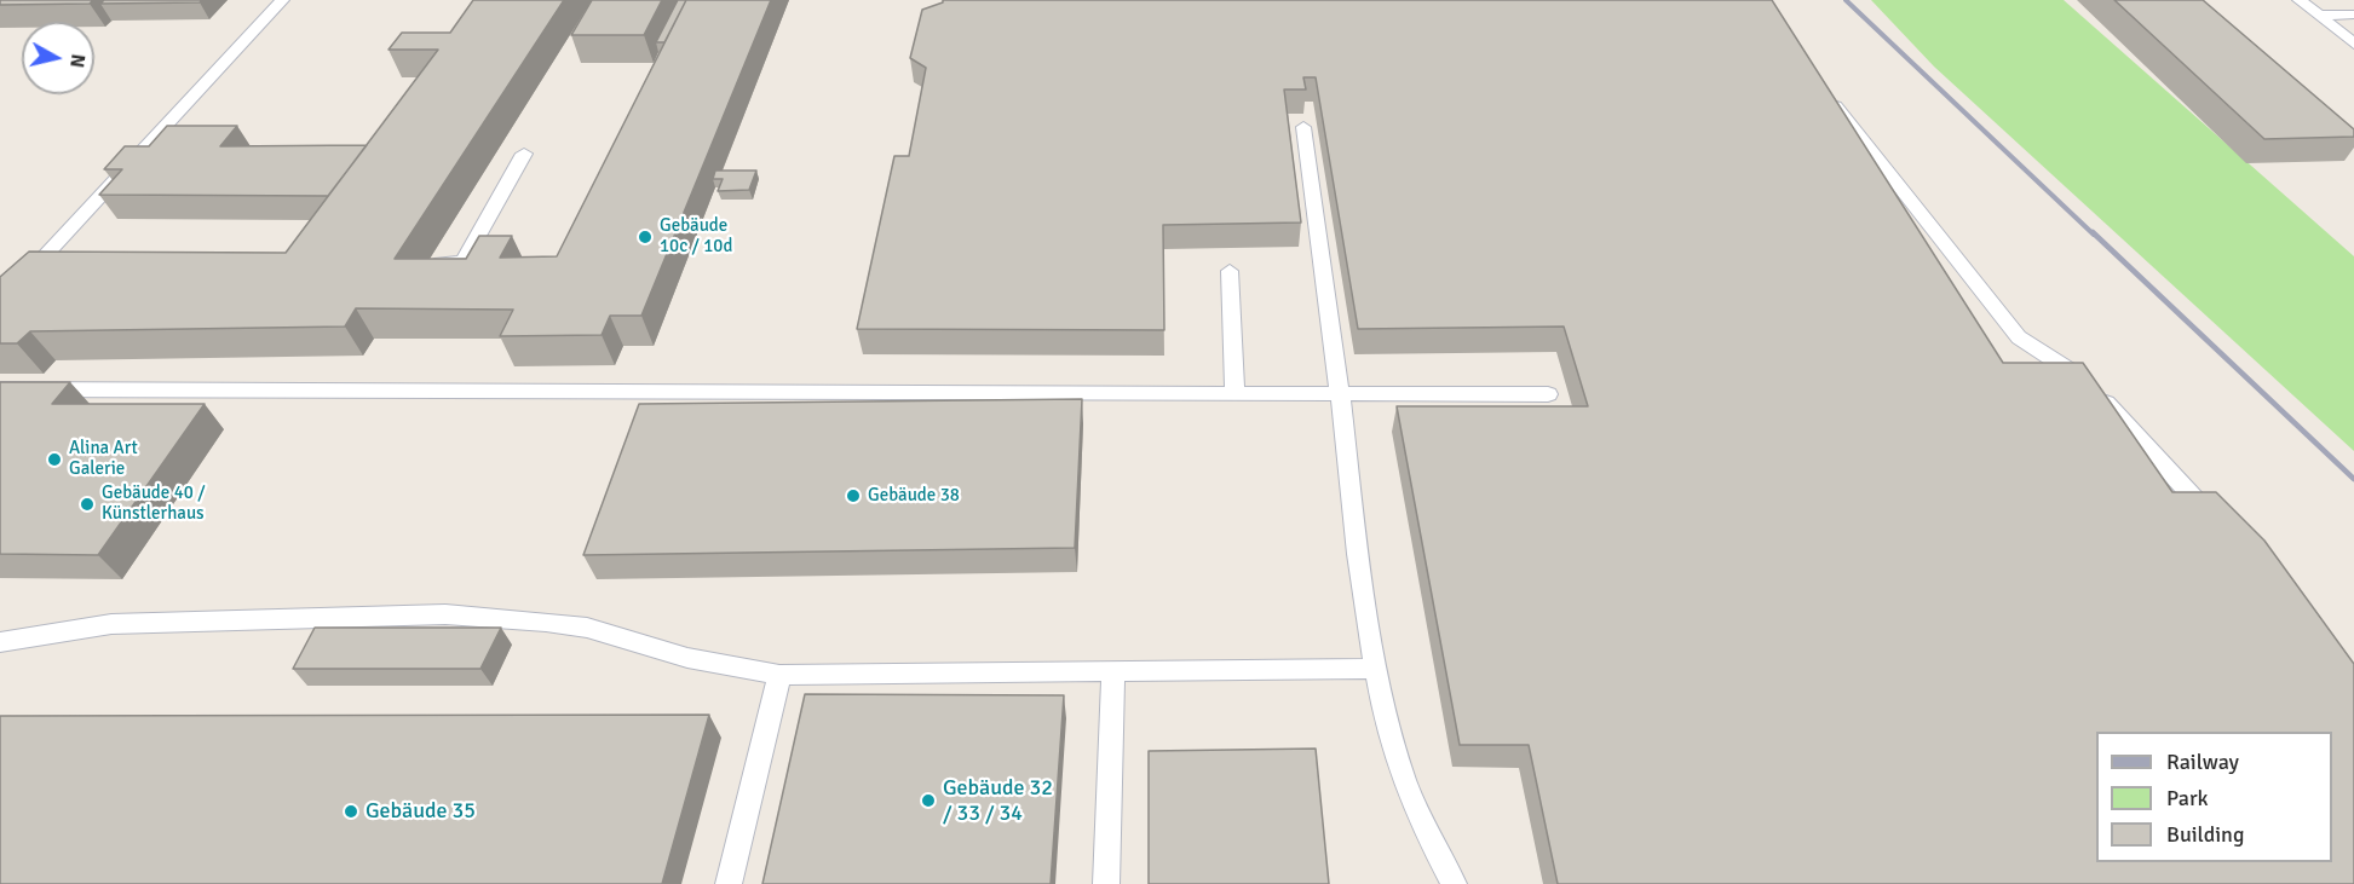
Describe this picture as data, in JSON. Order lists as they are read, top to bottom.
{
  "places": [
    "Gebäude 10c / 10d",
    "Alina Art Galerie",
    "Gebäude 38",
    "Gebäude 40 / Künstlerhaus",
    "Gebäude 32 / 33 / 34",
    "Gebäude 35"
  ],
  "legend": ["Railway", "Park", "Building"],
  "north": "right"
}
